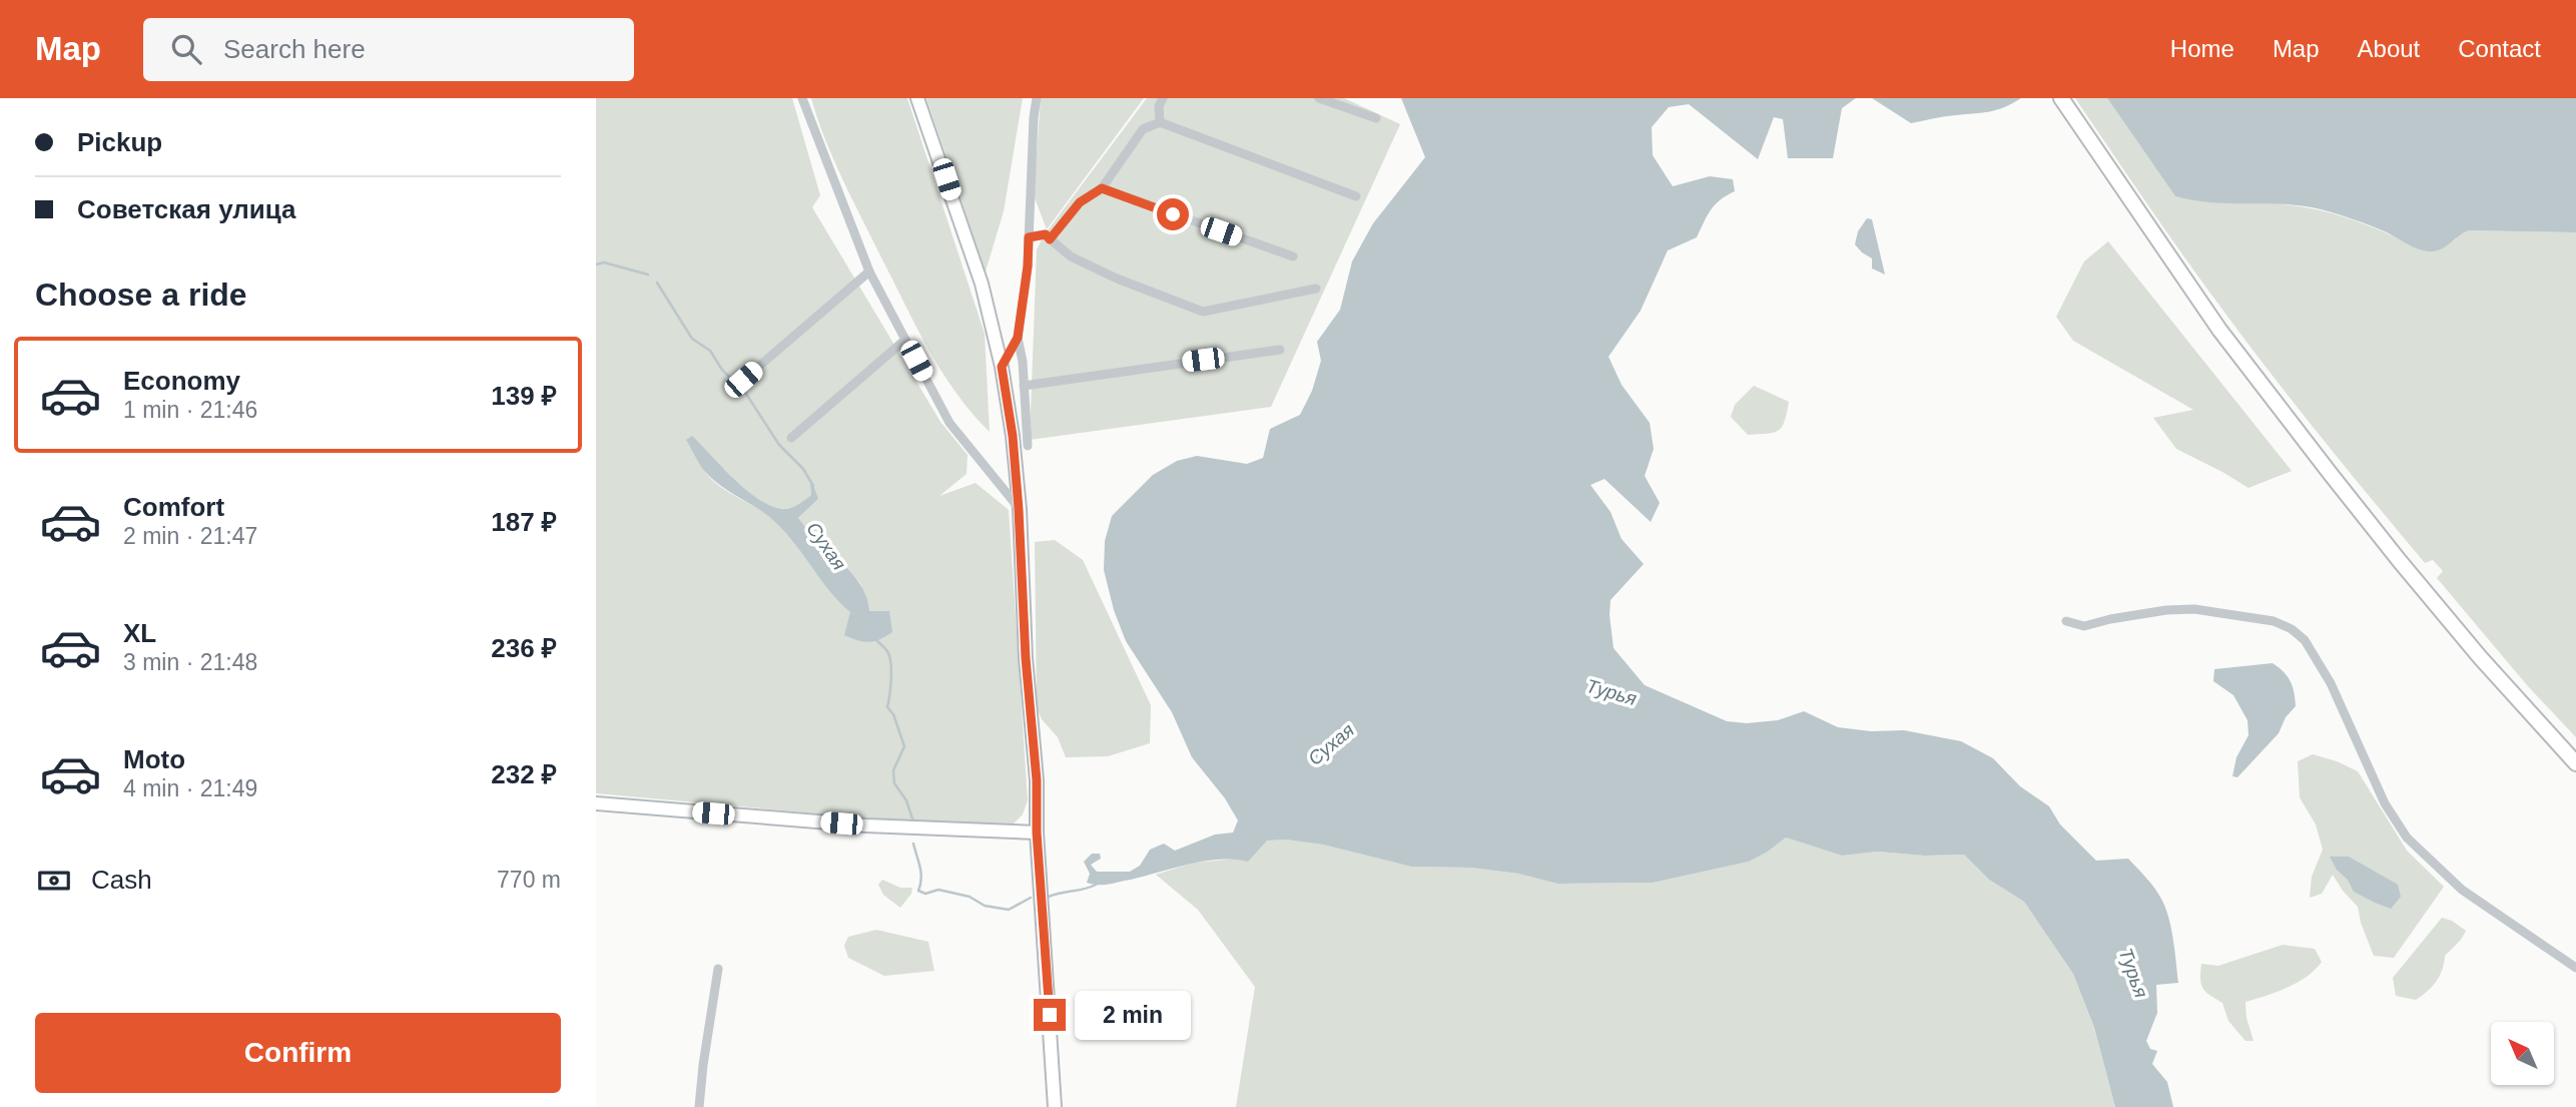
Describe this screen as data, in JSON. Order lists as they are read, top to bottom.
{
  "water": ["Сухая", "Турья"],
  "north": "top left",
  "page": {
    "header": "Map",
    "search": "Search here",
    "nav": [
      "Home",
      "Map",
      "About",
      "Contact"
    ],
    "banner": ["Pickup", "Советская улица"],
    "heading": "Choose a ride",
    "list": [
      {
        "name": "Economy",
        "note": "1 min · 21:46",
        "value": "139 ₽"
      },
      {
        "name": "Comfort",
        "note": "2 min · 21:47",
        "value": "187 ₽"
      },
      {
        "name": "XL",
        "note": "3 min · 21:48",
        "value": "236 ₽"
      },
      {
        "name": "Moto",
        "note": "4 min · 21:49",
        "value": "232 ₽"
      }
    ],
    "pay": ["Cash", "770 m"],
    "bubble": "2 min",
    "buttons": "Confirm"
  }
}
